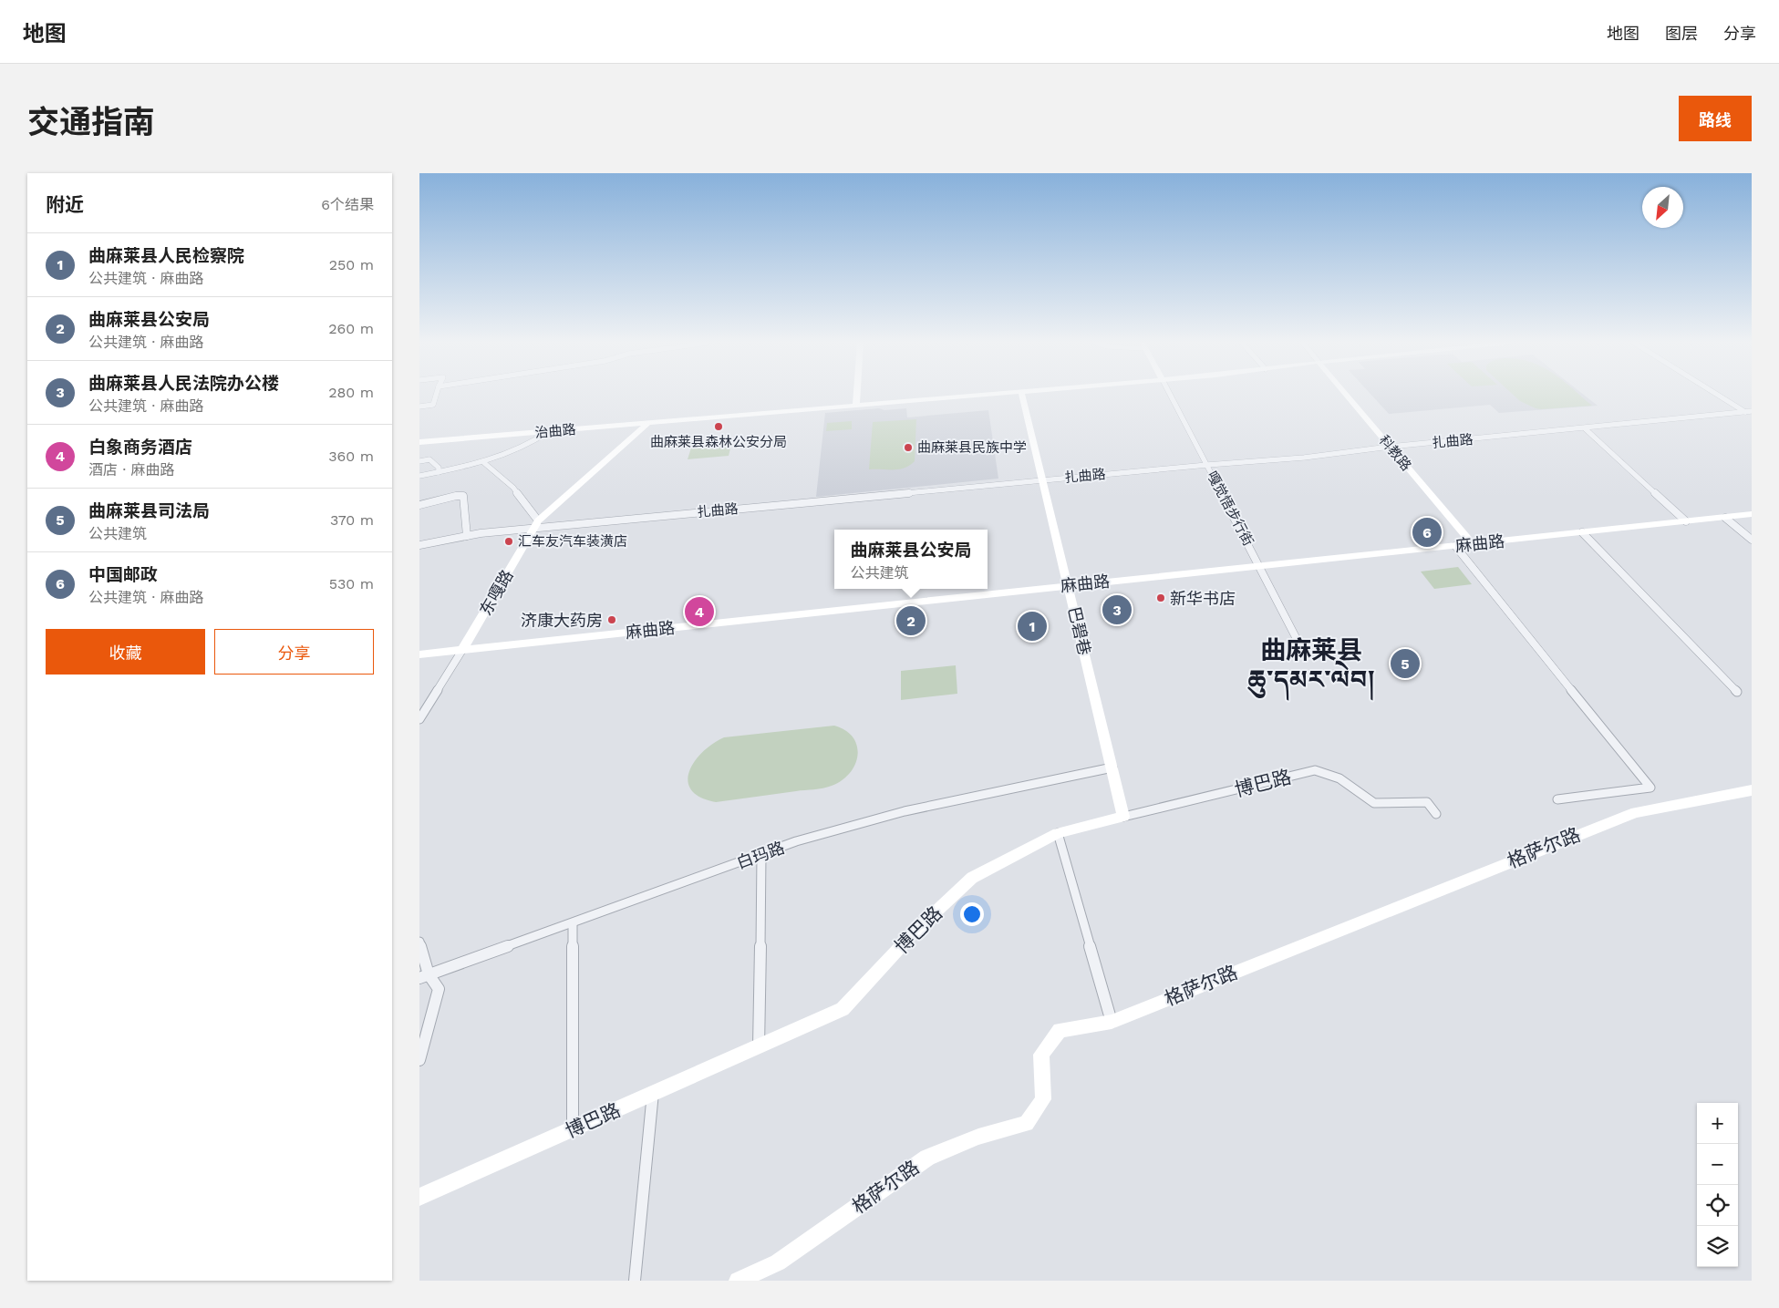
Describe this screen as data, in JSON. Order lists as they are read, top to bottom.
{
  "streets": {
    "street": [
      "治曲路",
      "扎曲路",
      "科教路",
      "嘎觉悟步行街",
      "麻曲路",
      "东嘎路",
      "巴碧巷",
      "博巴路",
      "格萨尔路",
      "白玛路"
    ]
  },
  "crossings": [
    ["治曲路", "东嘎路"],
    ["扎曲路", "科教路"],
    ["扎曲路", "嘎觉悟步行街"],
    ["扎曲路", "东嘎路"],
    ["扎曲路", "巴碧巷"],
    ["科教路", "麻曲路"],
    ["嘎觉悟步行街", "麻曲路"],
    ["麻曲路", "东嘎路"],
    ["麻曲路", "巴碧巷"],
    ["巴碧巷", "博巴路"],
    ["巴碧巷", "白玛路"]
  ],
  "districts": ["曲麻莱县 ཆུ་དམར་ལེབ།"],
  "places": [
    "曲麻莱县森林公安分局",
    "曲麻莱县民族中学",
    "汇车友汽车装潢店",
    "新华书店",
    "济康大药房"
  ],
  "north": "bottom left",
  "page": {
    "header": "地图",
    "nav": ["地图", "图层", "分享"],
    "title": "交通指南",
    "buttons": [
      "路线",
      ["收藏", "分享"]
    ],
    "heading": ["附近", "6个结果"],
    "list": [
      {
        "mark": "1",
        "name": "曲麻莱县人民检察院",
        "note": "公共建筑 · 麻曲路",
        "value": "250 m"
      },
      {
        "mark": "2",
        "name": "曲麻莱县公安局",
        "note": "公共建筑 · 麻曲路",
        "value": "260 m"
      },
      {
        "mark": "3",
        "name": "曲麻莱县人民法院办公楼",
        "note": "公共建筑 · 麻曲路",
        "value": "280 m"
      },
      {
        "mark": "4",
        "name": "白象商务酒店",
        "note": "酒店 · 麻曲路",
        "value": "360 m"
      },
      {
        "mark": "5",
        "name": "曲麻莱县司法局",
        "note": "公共建筑",
        "value": "370 m"
      },
      {
        "mark": "6",
        "name": "中国邮政",
        "note": "公共建筑 · 麻曲路",
        "value": "530 m"
      }
    ],
    "pins": [
      "6",
      "3",
      "4",
      "2",
      "1",
      "5"
    ],
    "popup": ["曲麻莱县公安局", "公共建筑"],
    "map_buttons": ["+", "−"]
  }
}
